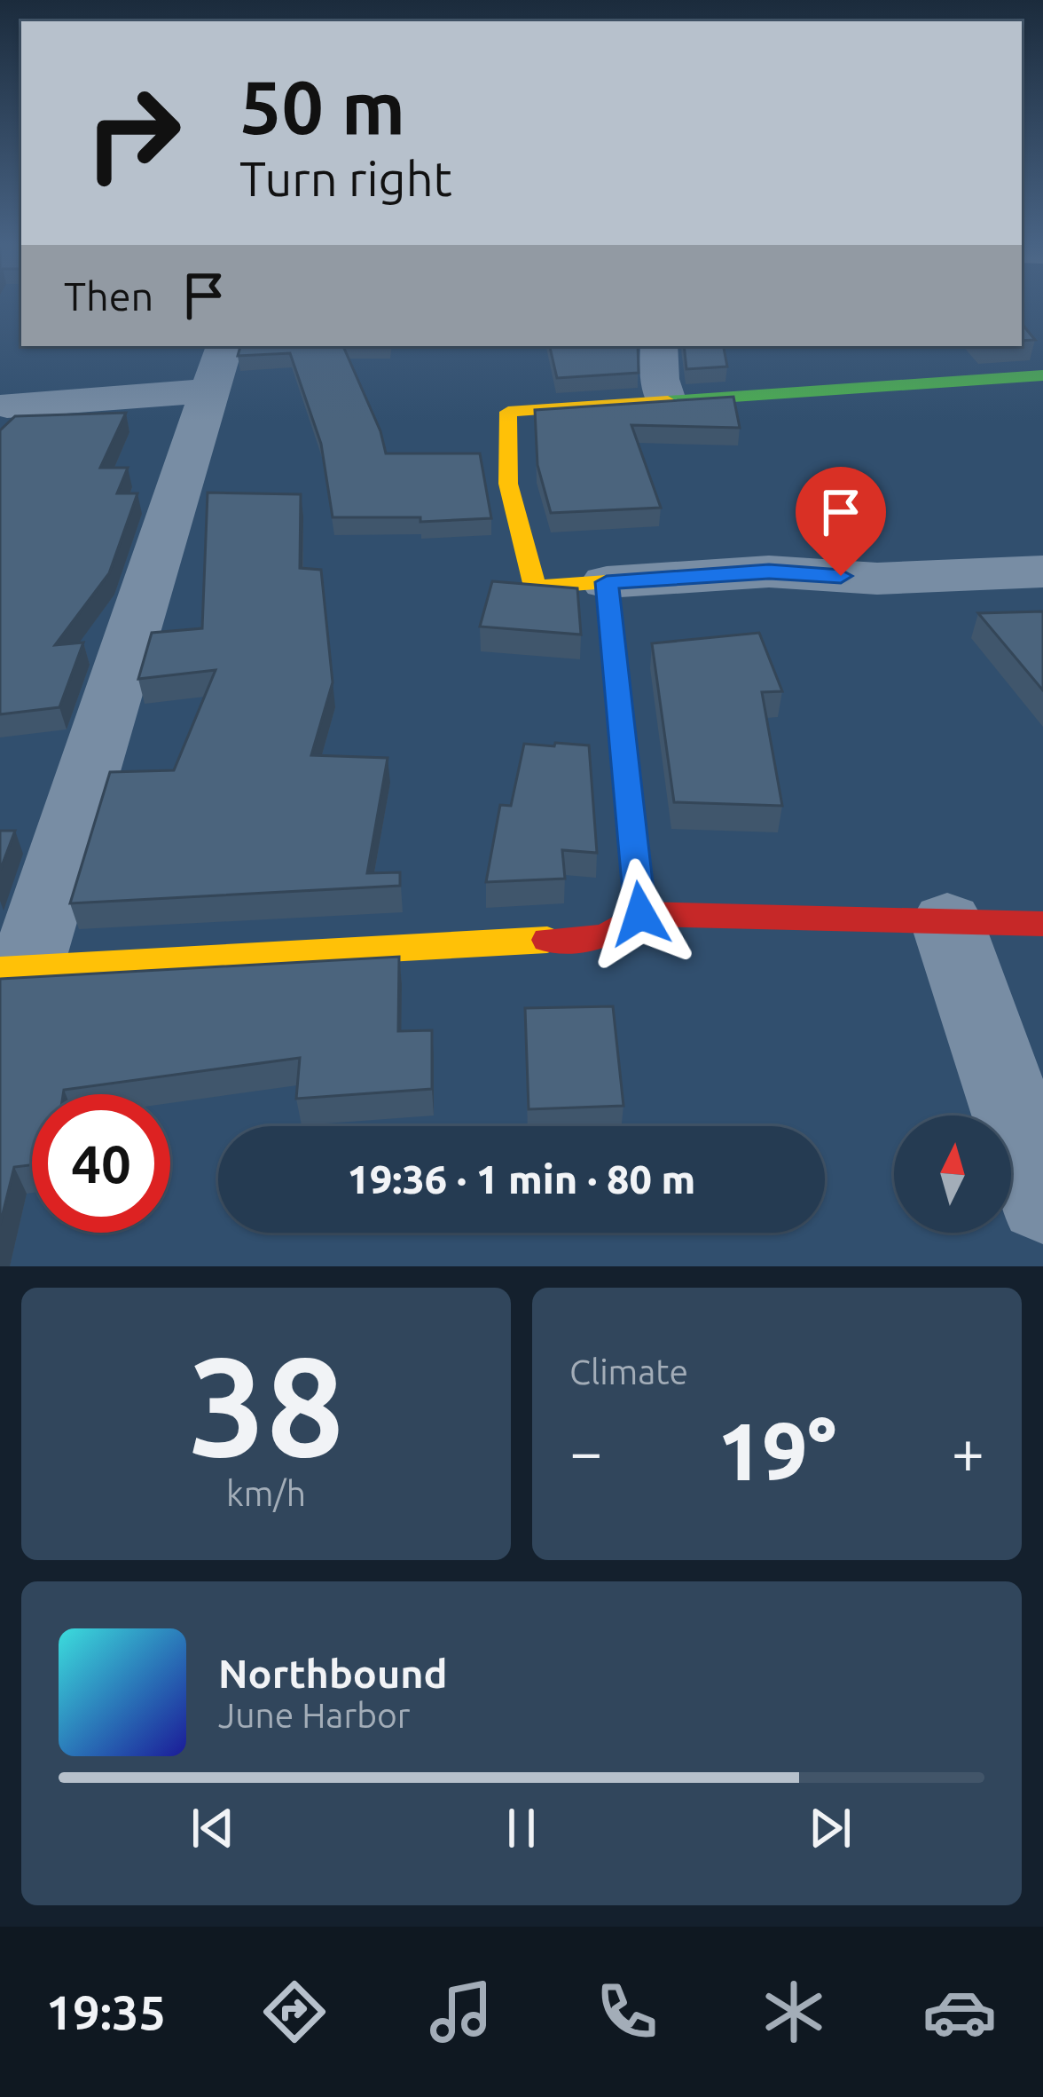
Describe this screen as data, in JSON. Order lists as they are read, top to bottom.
{
  "north": "top",
  "page": {
    "turn": ["50 m", "Turn right"],
    "then": "Then",
    "limit": "40",
    "trip": "19:36 · 1 min · 80 m",
    "tile": [
      ["38", "km/h"],
      "Climate"
    ],
    "heat": ["−", "19°", "+"],
    "song": ["Northbound", "June Harbor"],
    "tabs": "19:35"
  }
}
